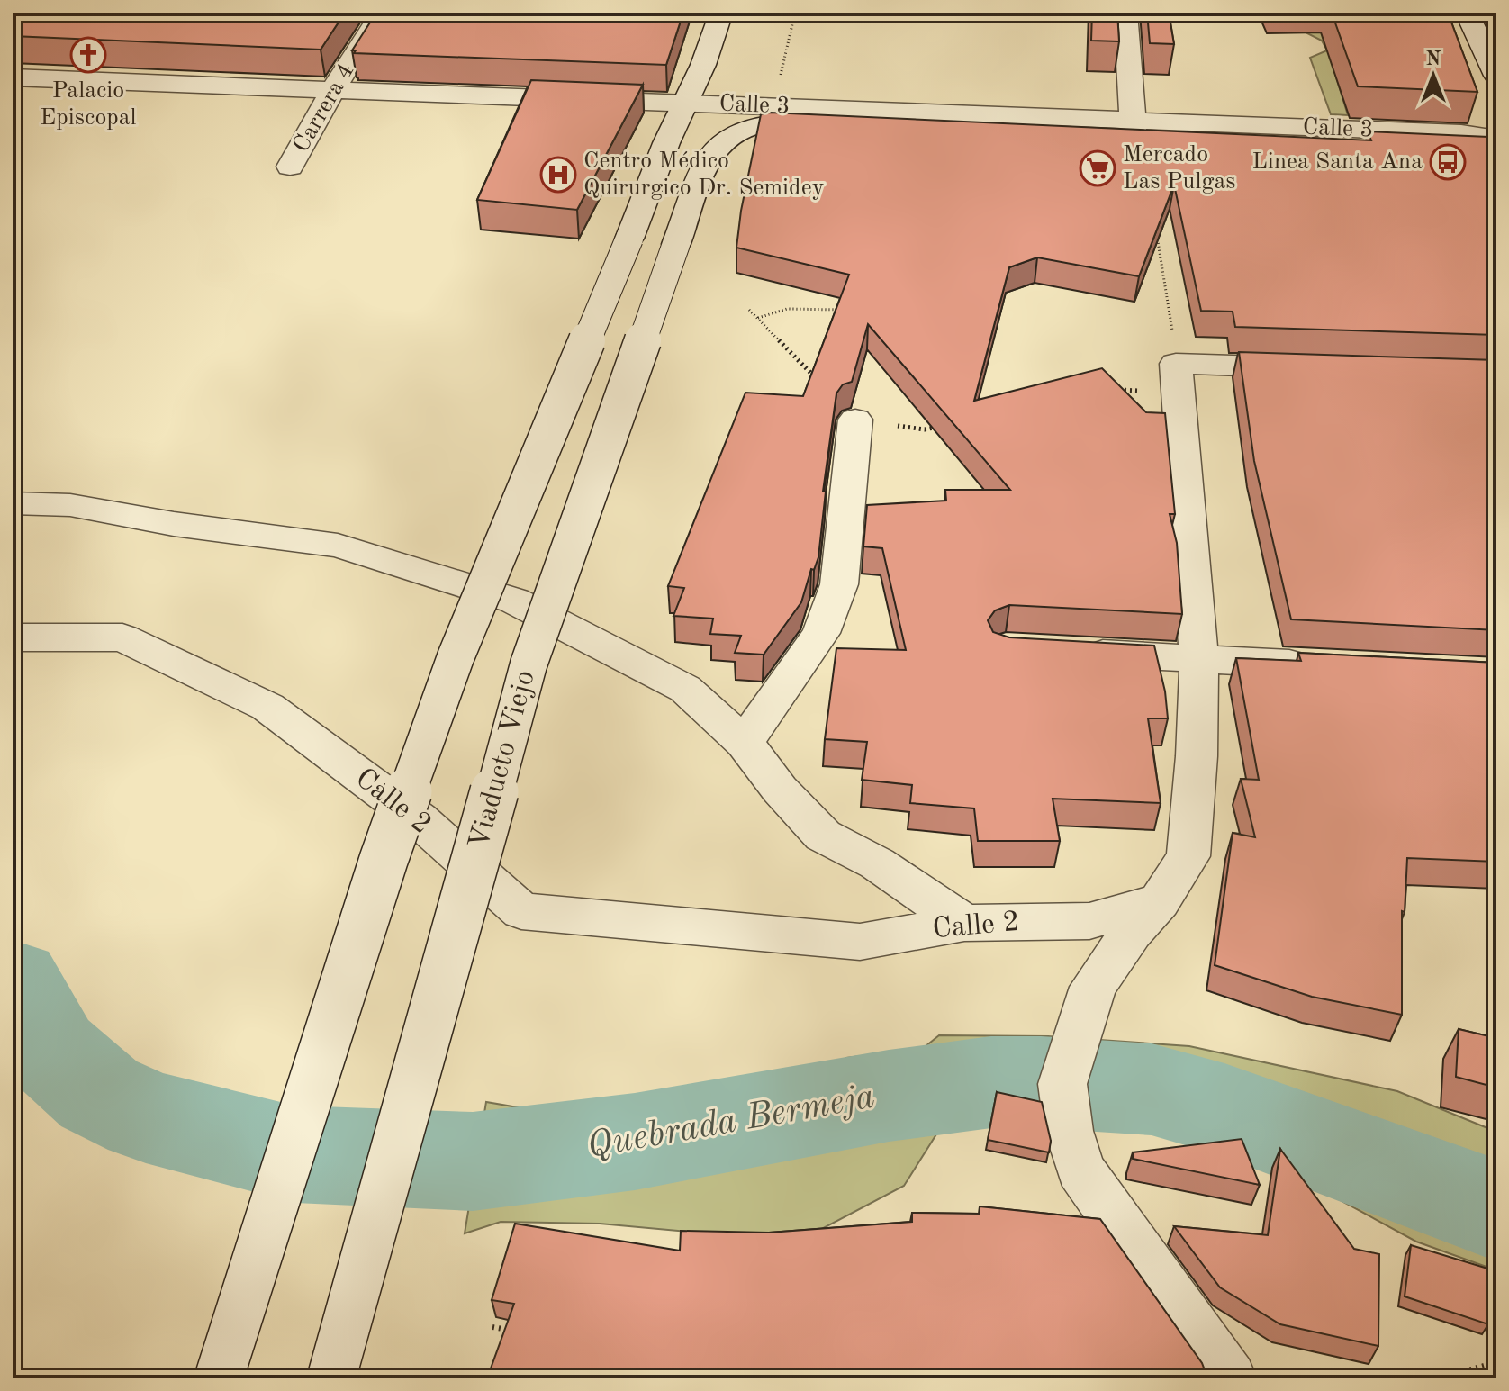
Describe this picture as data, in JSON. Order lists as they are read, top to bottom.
{
  "streets": {
    "street": [
      "Calle 3",
      "Carrera 4",
      "Viaducto Viejo",
      "Calle 2"
    ]
  },
  "crossings": [
    ["Calle 3", "Carrera 4"],
    ["Calle 3", "Viaducto Viejo"]
  ],
  "water": ["Quebrada Bermeja"],
  "places": {
    "church": ["Palacio Episcopal"],
    "bus stop": ["Linea Santa Ana"],
    "supermarket": ["Mercado Las Pulgas"],
    "hospital": ["Centro Médico Quirurgico Dr. Semidey"]
  },
  "north": "top"
}
